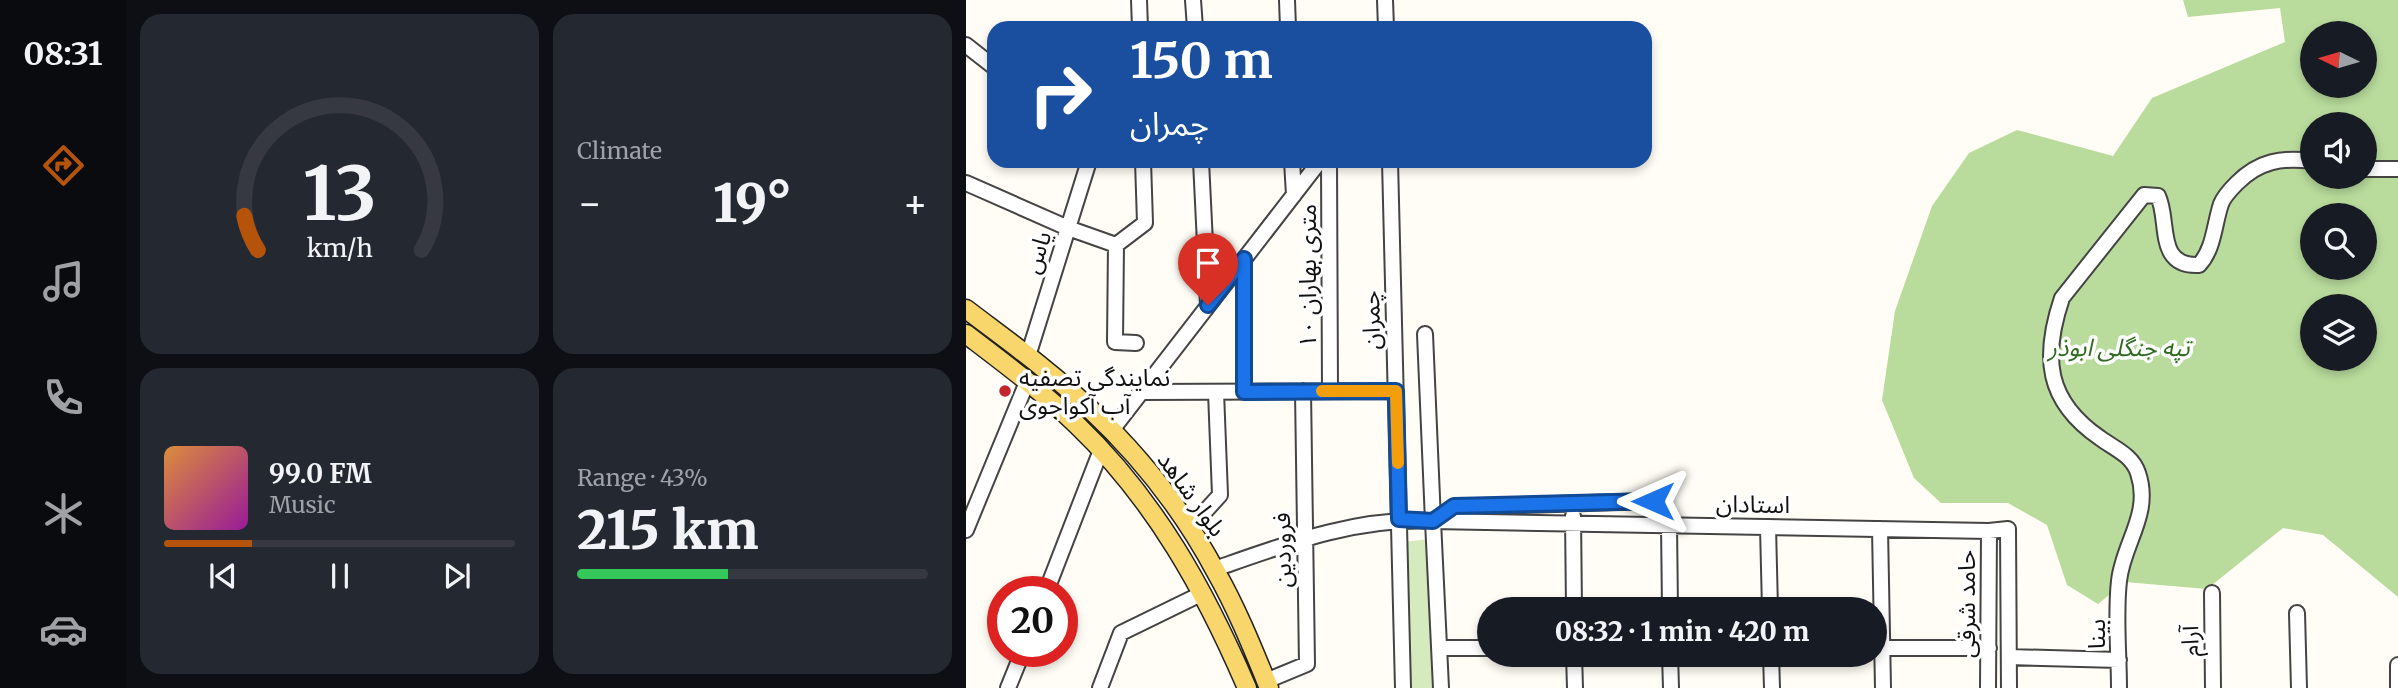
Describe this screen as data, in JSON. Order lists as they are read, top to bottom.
{
  "streets": {
    "main road": ["بلوار شاهد"],
    "street": [
      "یاس",
      "۱۰ متری بهاران",
      "چمران",
      "استادان",
      "فروردین",
      "حامد شرقی",
      "بینا",
      "آرام"
    ]
  },
  "crossings": [
    ["یاس", "بلوار شاهد"],
    ["بلوار شاهد", "فروردین"],
    ["استادان", "حامد شرقی"]
  ],
  "parks": ["تپه جنگلی ابوذر"],
  "places": ["نمایندگی تصفیه آب آکواجوی"],
  "north": "left",
  "page": {
    "tabs": "08:31",
    "tile": [
      "Climate",
      ["Range · 43%", "215 km"]
    ],
    "turn": ["150 m", "چمران"],
    "heat": ["−", "19°", "+"],
    "song": ["99.0 FM", "Music"],
    "limit": "20",
    "trip": "08:32 · 1 min · 420 m",
    "gauge": ["13", "km/h"]
  }
}
